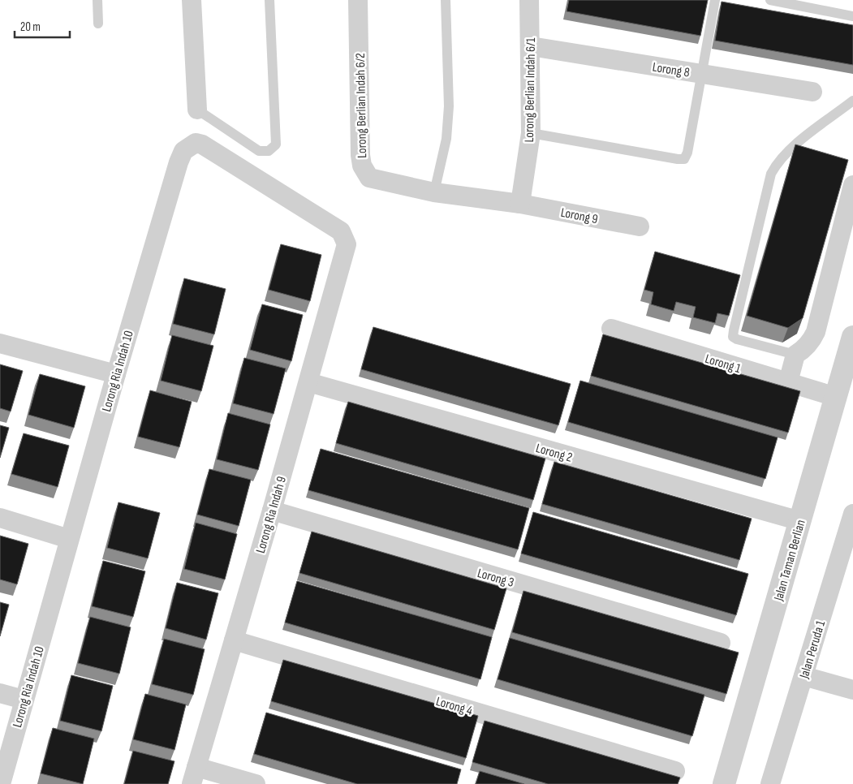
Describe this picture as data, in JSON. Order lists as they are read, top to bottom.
{
  "streets": {
    "street": [
      "Lorong 8",
      "Lorong Berlian Indah 6/1",
      "Lorong Berlian Indah 6/2",
      "Lorong 9",
      "Lorong 1",
      "Lorong Ria Indah 10",
      "Lorong 2",
      "Lorong Ria Indah 9",
      "Jalan Taman Berlian",
      "Lorong 3",
      "Jalan Peruda 1",
      "Lorong 4"
    ]
  },
  "crossings": [
    ["Lorong 8", "Lorong Berlian Indah 6/1"],
    ["Lorong Berlian Indah 6/1", "Lorong Berlian Indah 6/2"],
    ["Lorong Berlian Indah 6/1", "Lorong 9"],
    ["Lorong Berlian Indah 6/2", "Lorong 9"],
    ["Lorong 1", "Jalan Taman Berlian"],
    ["Lorong Ria Indah 10", "Lorong Ria Indah 9"],
    ["Lorong 2", "Lorong Ria Indah 9"],
    ["Lorong 2", "Jalan Taman Berlian"],
    ["Lorong Ria Indah 9", "Lorong 3"],
    ["Lorong Ria Indah 9", "Lorong 4"]
  ],
  "scale_bar": "20 m"
}
